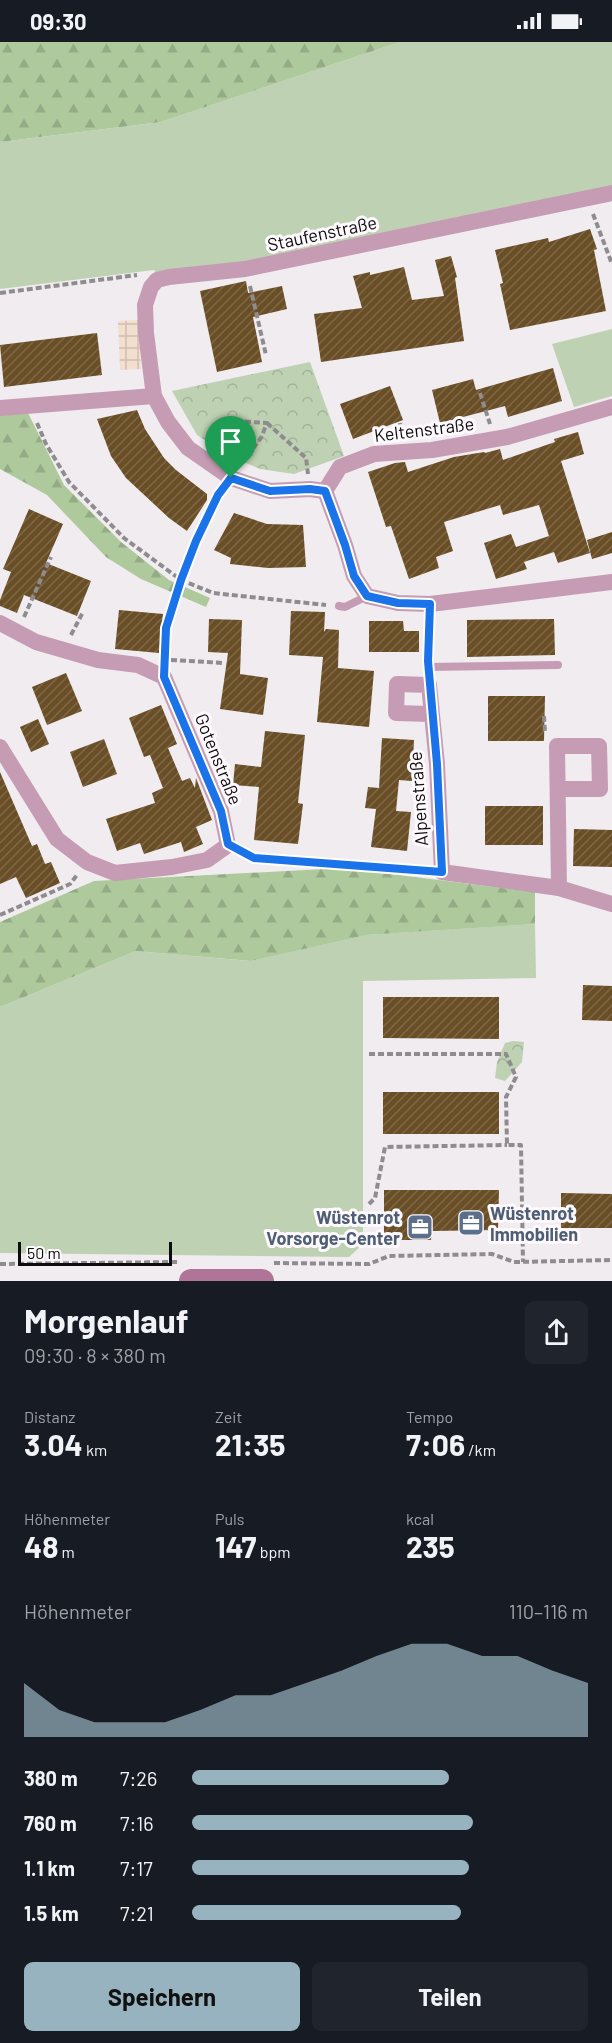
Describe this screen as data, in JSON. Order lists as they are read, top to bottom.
{
  "streets": {
    "street": [
      "Staufenstraße",
      "Keltenstraße",
      "Gotenstraße",
      "Alpenstraße"
    ]
  },
  "places": {
    "office": ["Wüstenrot Immobilien", "Wüstenrot Vorsorge-Center"]
  },
  "scale_bar": "50 m",
  "page": {
    "status": "09:30",
    "scale": "50 m",
    "heading": ["Morgenlauf", "09:30 · 8 × 380 m"],
    "stats": [
      ["Distanz", "3.04 km"],
      ["Zeit", "21:35"],
      ["Tempo", "7:06 /km"],
      ["Höhenmeter", "48 m"],
      ["Puls", "147 bpm"],
      ["kcal", "235"]
    ],
    "chart": ["Höhenmeter", "110–116 m"],
    "list": [
      {
        "name": "380 m",
        "note": "7:26"
      },
      {
        "name": "760 m",
        "note": "7:16"
      },
      {
        "name": "1.1 km",
        "note": "7:17"
      },
      {
        "name": "1.5 km",
        "note": "7:21"
      }
    ],
    "buttons": ["Speichern", "Teilen"]
  }
}
